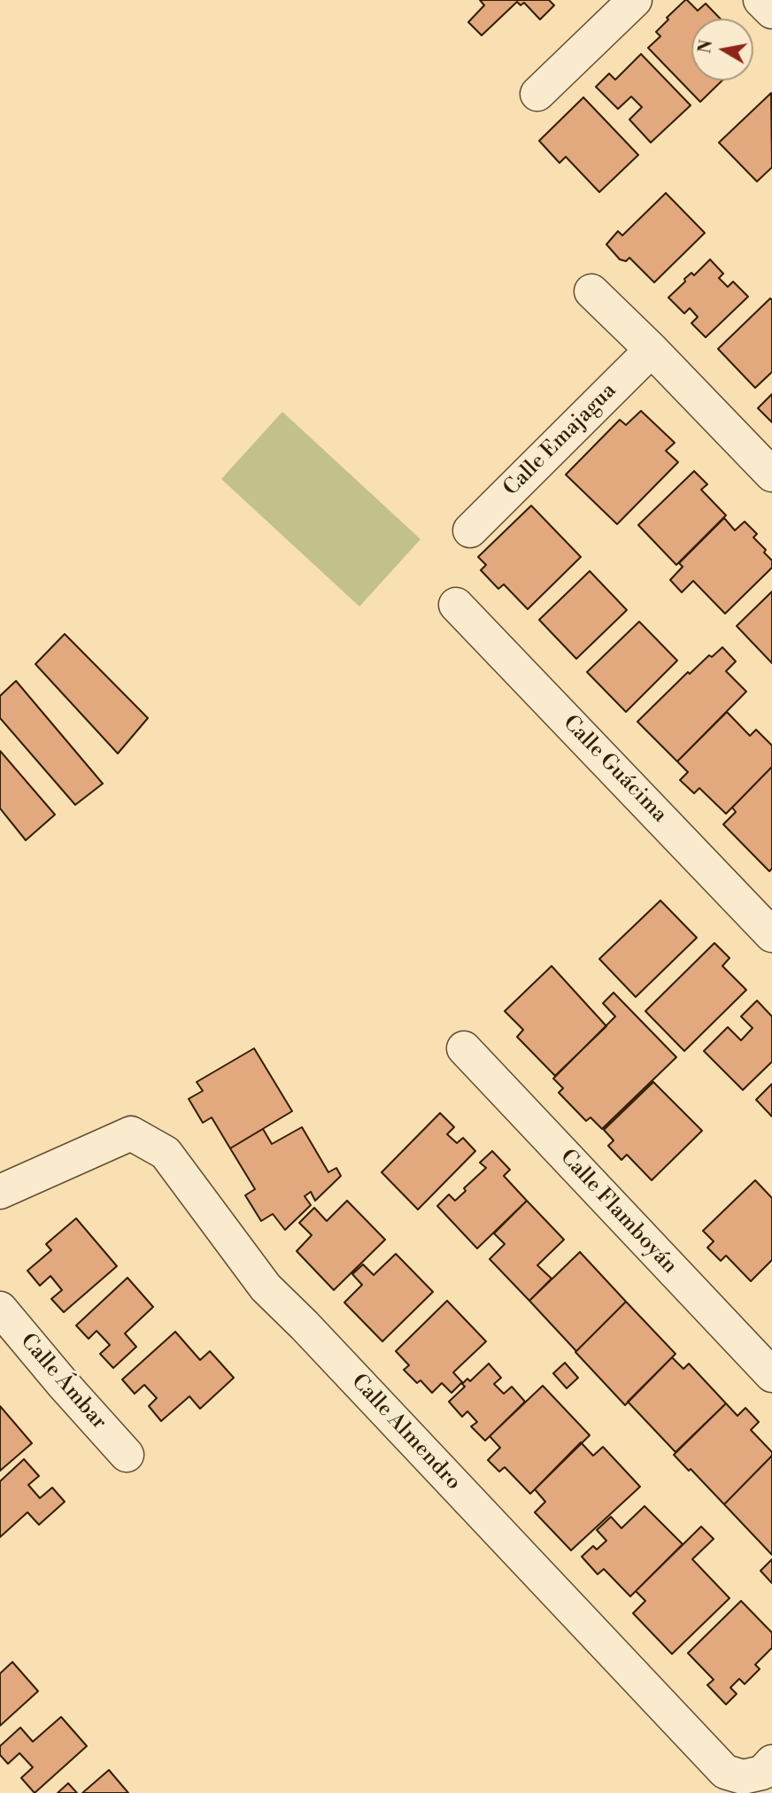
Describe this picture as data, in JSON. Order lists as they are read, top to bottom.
{
  "streets": {
    "street": [
      "Calle Emajagua",
      "Calle Guácima",
      "Calle Flamboyán",
      "Calle Ámbar",
      "Calle Almendro"
    ]
  },
  "north": "left"
}
